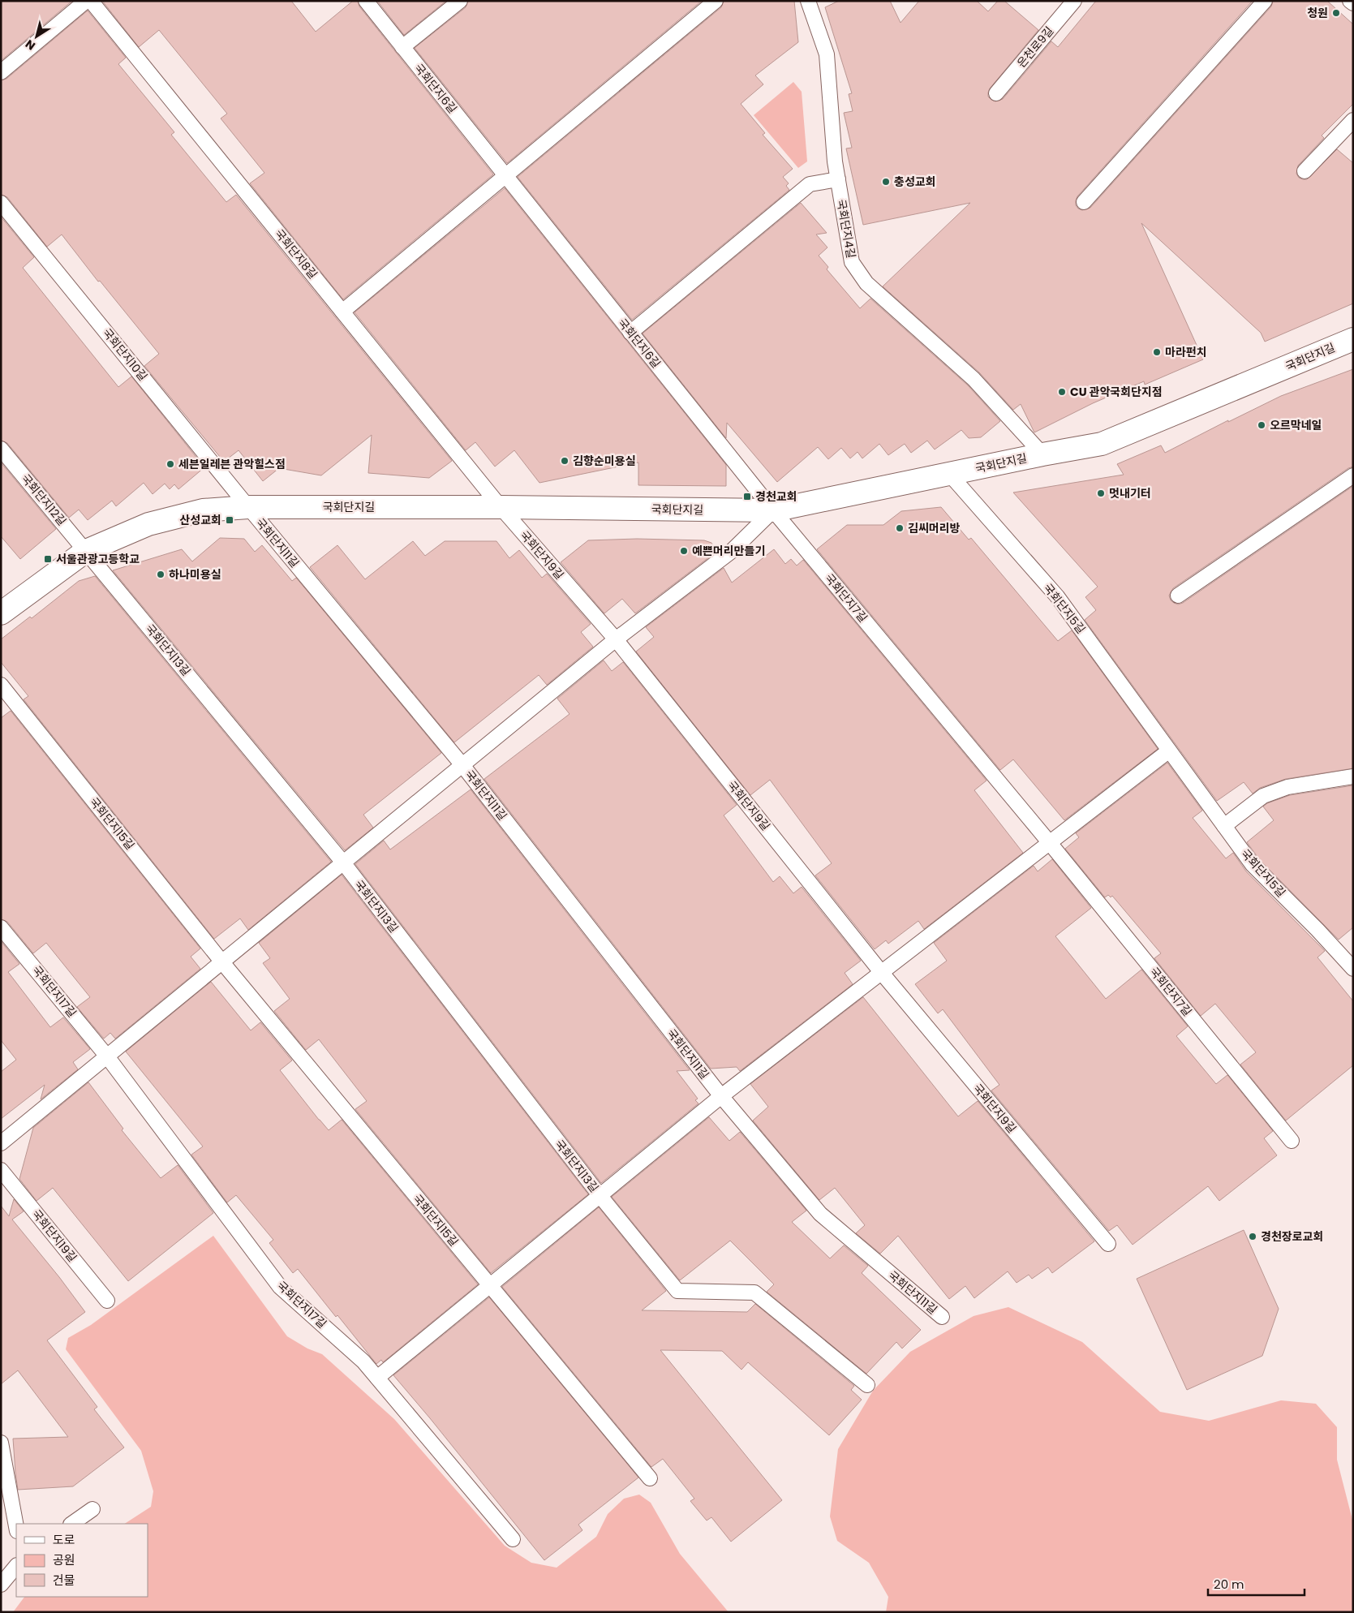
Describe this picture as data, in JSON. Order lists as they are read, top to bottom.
{
  "streets": {
    "street": ["국회단지길"],
    "lane": [
      "은천로9길",
      "국회단지6길",
      "국회단지4길",
      "국회단지8길",
      "국회단지10길",
      "국회단지12길",
      "국회단지11길",
      "국회단지9길",
      "국회단지7길",
      "국회단지5길",
      "국회단지13길",
      "국회단지15길",
      "국회단지17길",
      "국회단지19길"
    ]
  },
  "crossings": [
    ["국회단지6길", "국회단지길"],
    ["국회단지6길", "국회단지7길"],
    ["국회단지4길", "국회단지길"],
    ["국회단지8길", "국회단지길"],
    ["국회단지8길", "국회단지9길"],
    ["국회단지10길", "국회단지길"],
    ["국회단지10길", "국회단지11길"],
    ["국회단지길", "국회단지12길"],
    ["국회단지길", "국회단지11길"],
    ["국회단지길", "국회단지9길"],
    ["국회단지길", "국회단지7길"],
    ["국회단지길", "국회단지5길"],
    ["국회단지길", "국회단지13길"],
    ["국회단지12길", "국회단지13길"],
    ["국회단지11길", "국회단지13길"]
  ],
  "places": {
    "other": [
      "청원",
      "충성교회",
      "마라펀치",
      "CU 관악국회단지점",
      "오르막네일",
      "김향순미용실",
      "세븐일레븐 관악힐스점",
      "멋내기터",
      "김씨머리방",
      "예쁜머리만들기",
      "하나미용실",
      "경천장로교회"
    ],
    "transit": ["경천교회", "산성교회", "서울관광고등학교"]
  },
  "legend": ["도로", "공원", "건물"],
  "scale_bar": "20 m",
  "north": "bottom left"
}
